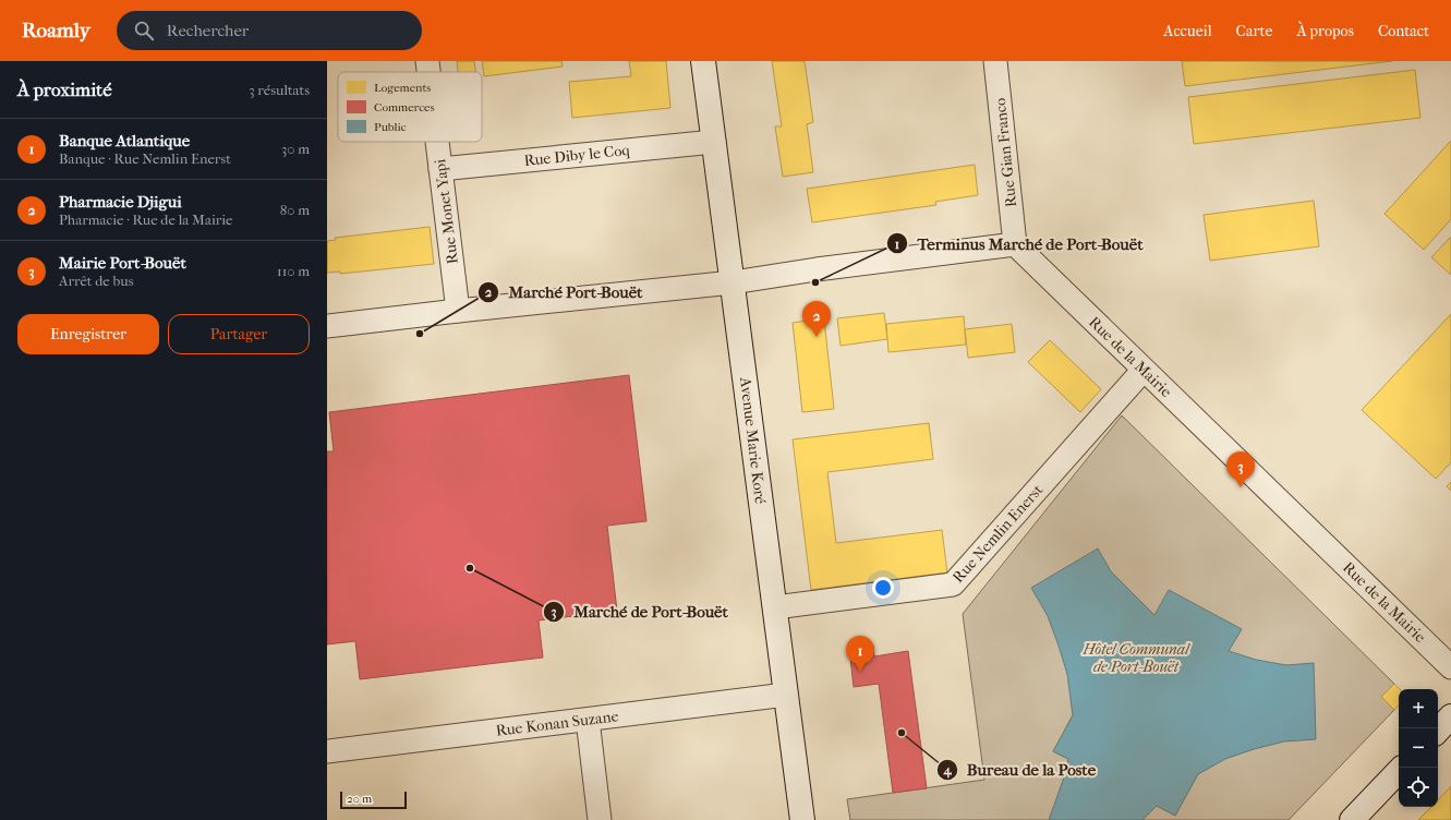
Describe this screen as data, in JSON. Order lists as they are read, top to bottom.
{
  "streets": {
    "main road": ["Avenue Marie Koré"],
    "street": [
      "Rue Gian Franco",
      "Rue Diby le Coq",
      "Rue Monet Yapi",
      "Rue de la Mairie",
      "Rue Nemlin Enerst",
      "Rue Konan Suzane"
    ]
  },
  "crossings": [
    ["Rue Gian Franco", "Rue de la Mairie"],
    ["Rue Diby le Coq", "Rue Monet Yapi"],
    ["Rue Diby le Coq", "Avenue Marie Koré"],
    ["Rue de la Mairie", "Rue Nemlin Enerst"],
    ["Avenue Marie Koré", "Rue Nemlin Enerst"],
    ["Avenue Marie Koré", "Rue Konan Suzane"]
  ],
  "parks": ["Hôtel Communal de Port-Bouët"],
  "places": [
    "Terminus Marché de Port-Bouët",
    "Marché Port-Bouët",
    "Marché de Port-Bouët",
    "Bureau de la Poste"
  ],
  "legend": ["Logements", "Commerces", "Public"],
  "scale_bar": "20 m",
  "page": {
    "header": "Roamly",
    "search": "Rechercher",
    "nav": [
      "Accueil",
      "Carte",
      "À propos",
      "Contact"
    ],
    "heading": ["À proximité", "3 résultats"],
    "list": [
      {
        "mark": "1",
        "name": "Banque Atlantique",
        "note": "Banque · Rue Nemlin Enerst",
        "value": "30 m"
      },
      {
        "mark": "2",
        "name": "Pharmacie Djigui",
        "note": "Pharmacie · Rue de la Mairie",
        "value": "80 m"
      },
      {
        "mark": "3",
        "name": "Mairie Port-Bouët",
        "note": "Arrêt de bus",
        "value": "110 m"
      }
    ],
    "buttons": ["Enregistrer", "Partager"],
    "pins": ["2", "3", "1"],
    "map_buttons": ["+", "−"],
    "scale": "20 m"
  }
}
